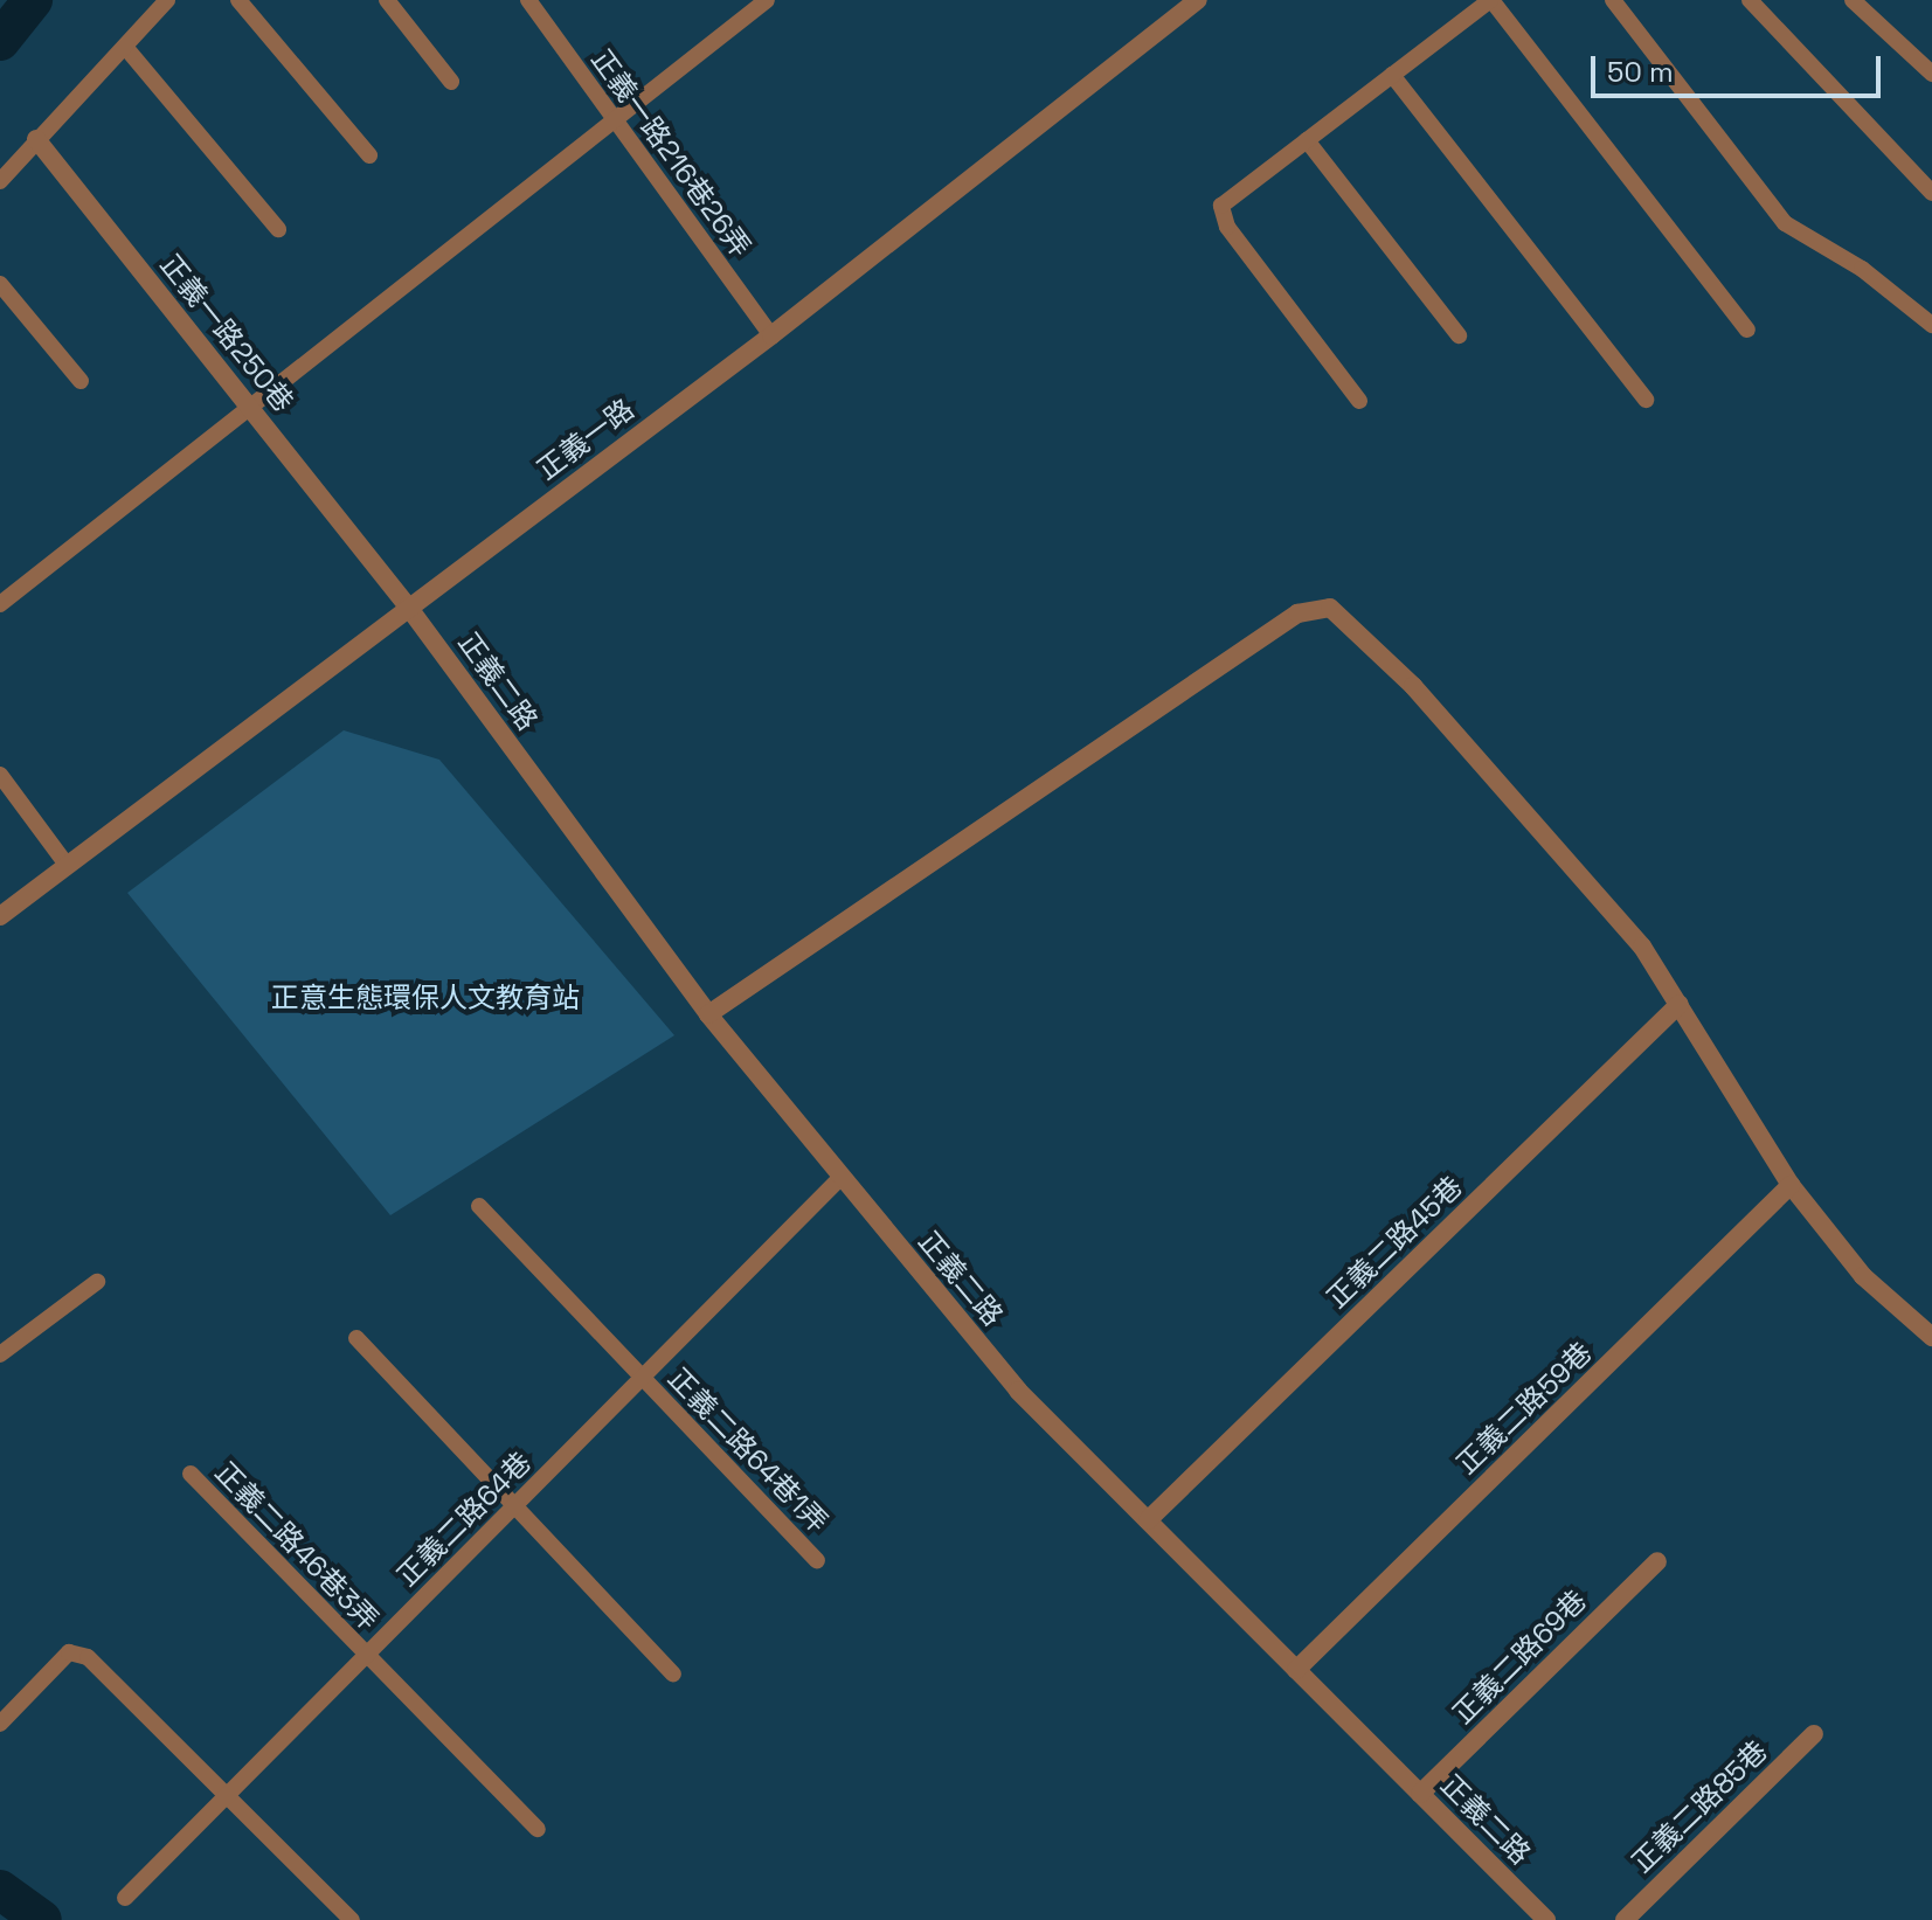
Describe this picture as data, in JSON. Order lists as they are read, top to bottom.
{
  "streets": {
    "street": [
      "正義一路250巷",
      "正義一路",
      "正義二路",
      "正義二路45巷",
      "正義二路59巷",
      "正義二路69巷",
      "正義二路85巷"
    ],
    "lane": [
      "正義一路216巷26弄",
      "正義二路64巷1弄",
      "正義二路64巷",
      "正義二路46巷3弄"
    ]
  },
  "crossings": [
    ["正義一路216巷26弄", "正義一路"],
    ["正義一路250巷", "正義一路"],
    ["正義一路250巷", "正義二路"],
    ["正義一路", "正義二路"],
    ["正義二路", "正義二路45巷"],
    ["正義二路", "正義二路59巷"],
    ["正義二路", "正義二路64巷"],
    ["正義二路", "正義二路69巷"],
    ["正義二路64巷1弄", "正義二路64巷"],
    ["正義二路64巷", "正義二路46巷3弄"]
  ],
  "parks": ["正意生態環保人文教育站"],
  "scale_bar": "50 m"
}
